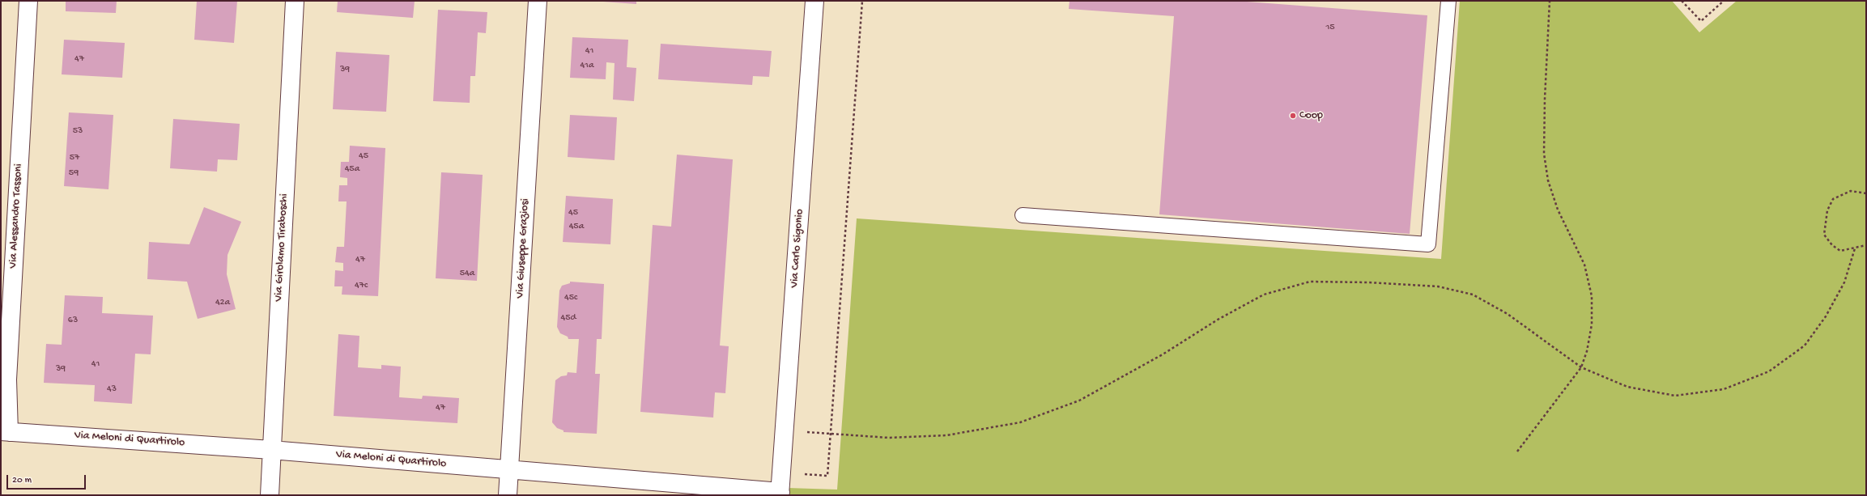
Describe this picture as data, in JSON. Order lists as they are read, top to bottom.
{
  "streets": {
    "street": [
      "Via Alessandro Tassoni",
      "Via Girolamo Tiraboschi",
      "Via Giuseppe Graziosi",
      "Via Carlo Sigonio",
      "Via Meloni di Quartirolo"
    ]
  },
  "crossings": [
    ["Via Alessandro Tassoni", "Via Meloni di Quartirolo"],
    ["Via Girolamo Tiraboschi", "Via Meloni di Quartirolo"],
    ["Via Giuseppe Graziosi", "Via Meloni di Quartirolo"],
    ["Via Carlo Sigonio", "Via Meloni di Quartirolo"]
  ],
  "places": ["Coop"],
  "house_numbers": [
    "15",
    "41",
    "47",
    "41a",
    "39",
    "53",
    "45",
    "57",
    "45a",
    "59",
    "45",
    "45a",
    "47",
    "54a",
    "47c",
    "45c",
    "42a",
    "45d",
    "63",
    "41",
    "39",
    "43",
    "47"
  ],
  "scale_bar": "20 m"
}
